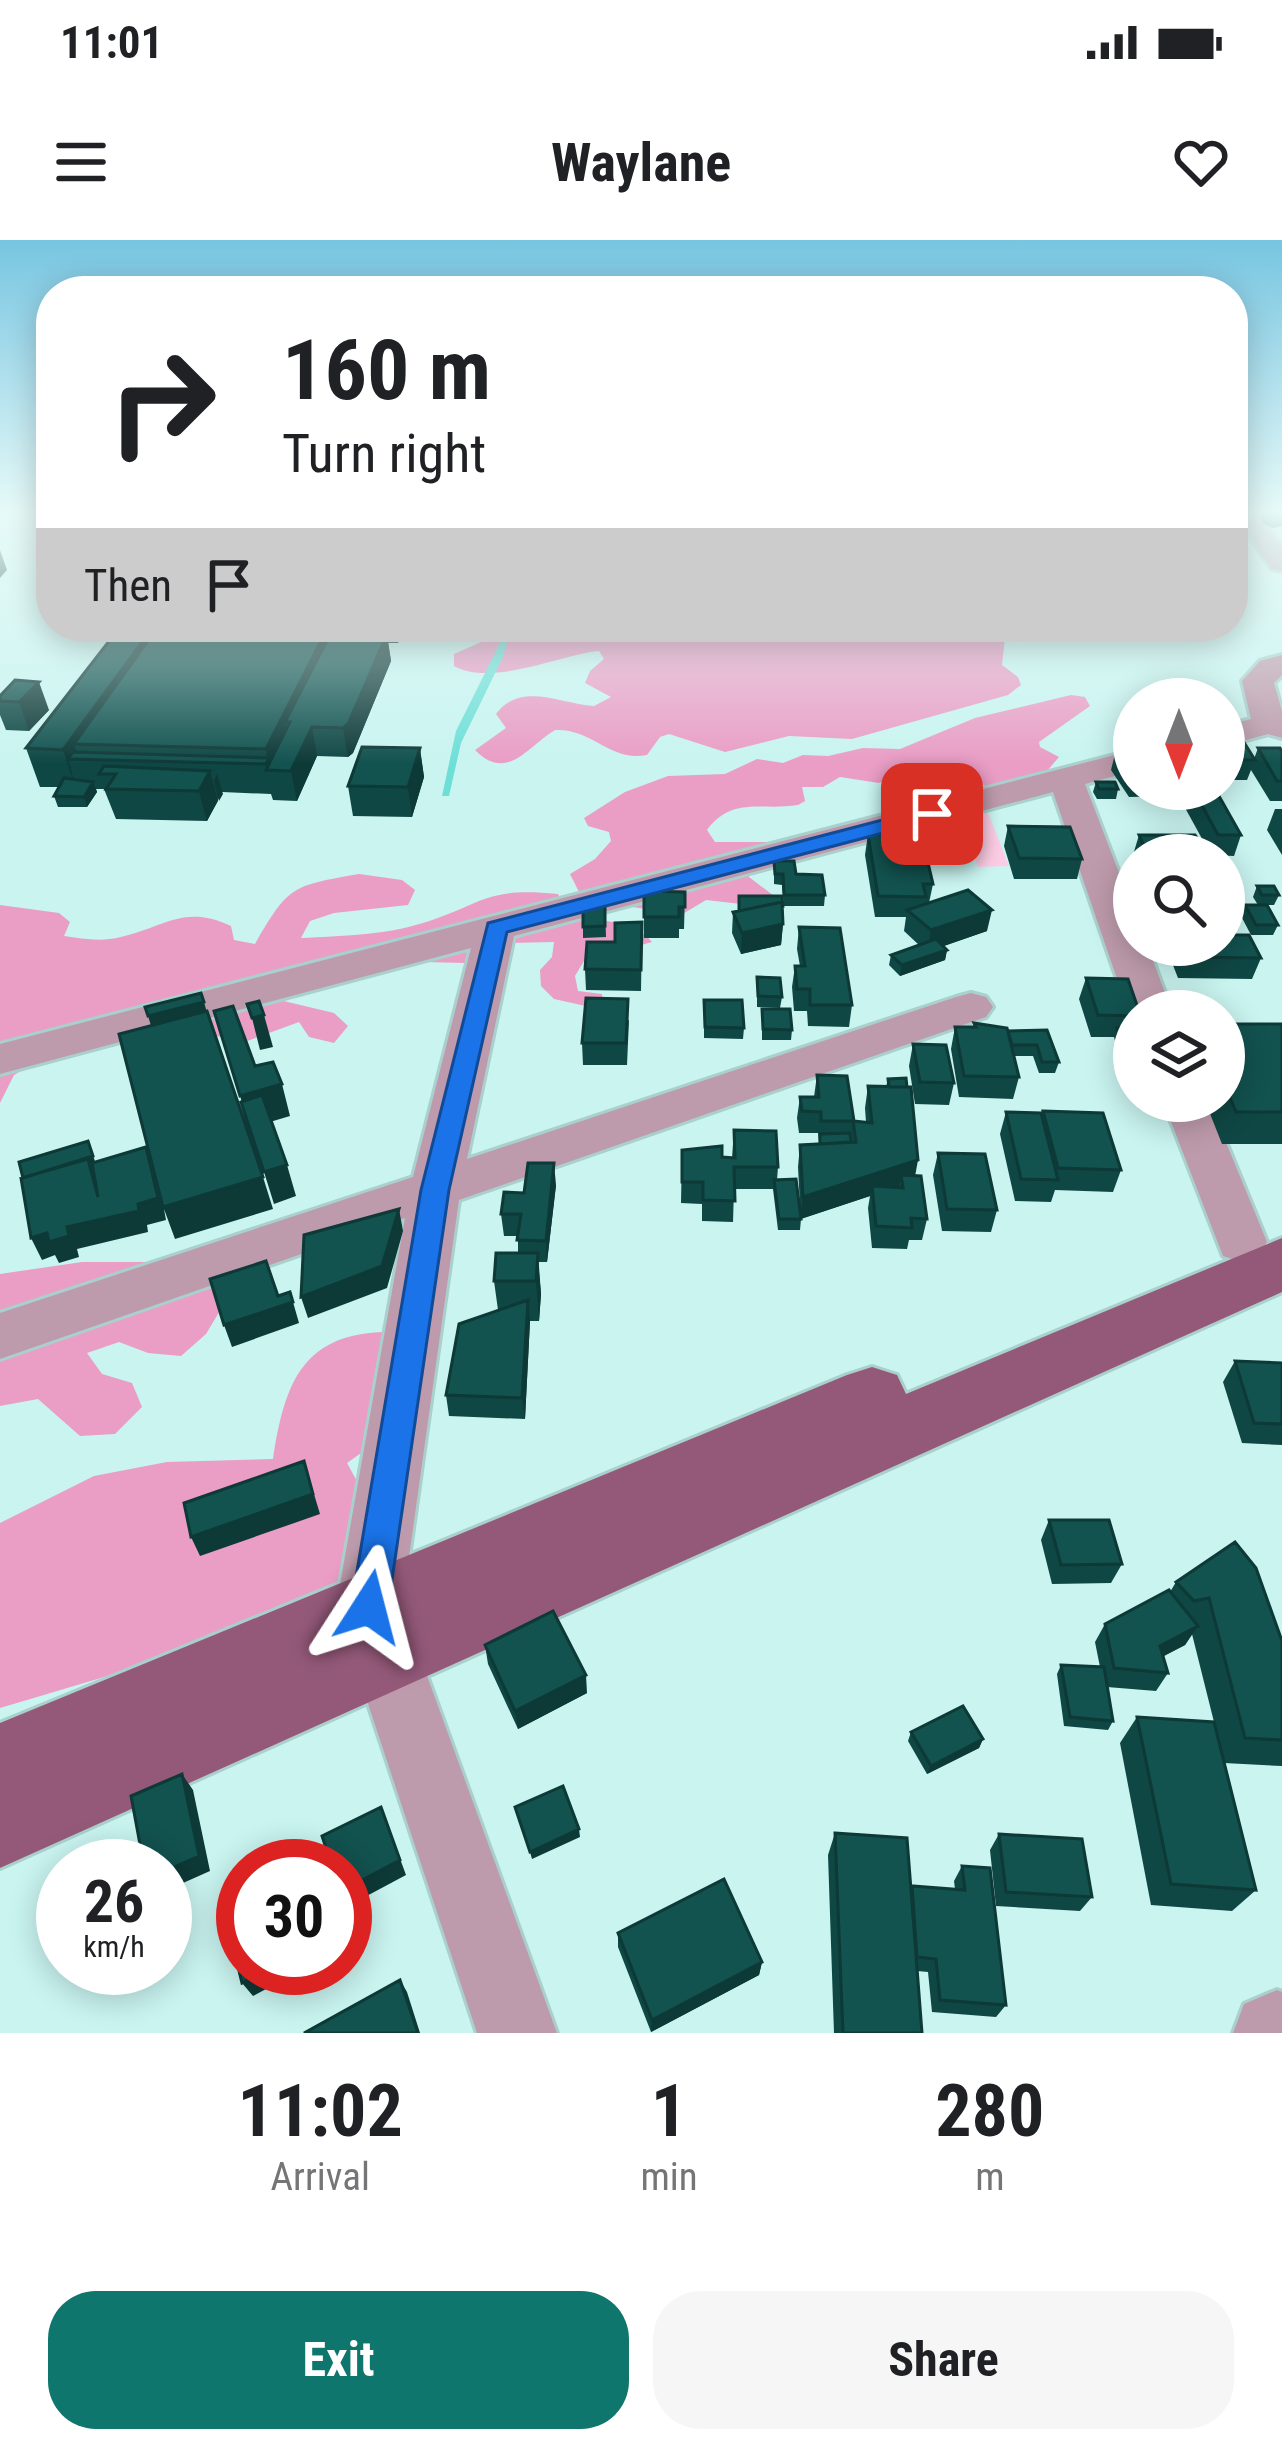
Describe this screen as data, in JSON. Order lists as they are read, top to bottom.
{
  "north": "bottom",
  "page": {
    "status": "11:01",
    "header": "Waylane",
    "turn": ["160 m", "Turn right"],
    "then": "Then",
    "speed": "26 km/h",
    "limit": "30",
    "eta": [
      "11:02",
      "Arrival",
      "1",
      "min",
      "280",
      "m"
    ],
    "buttons": ["Exit", "Share"]
  }
}
